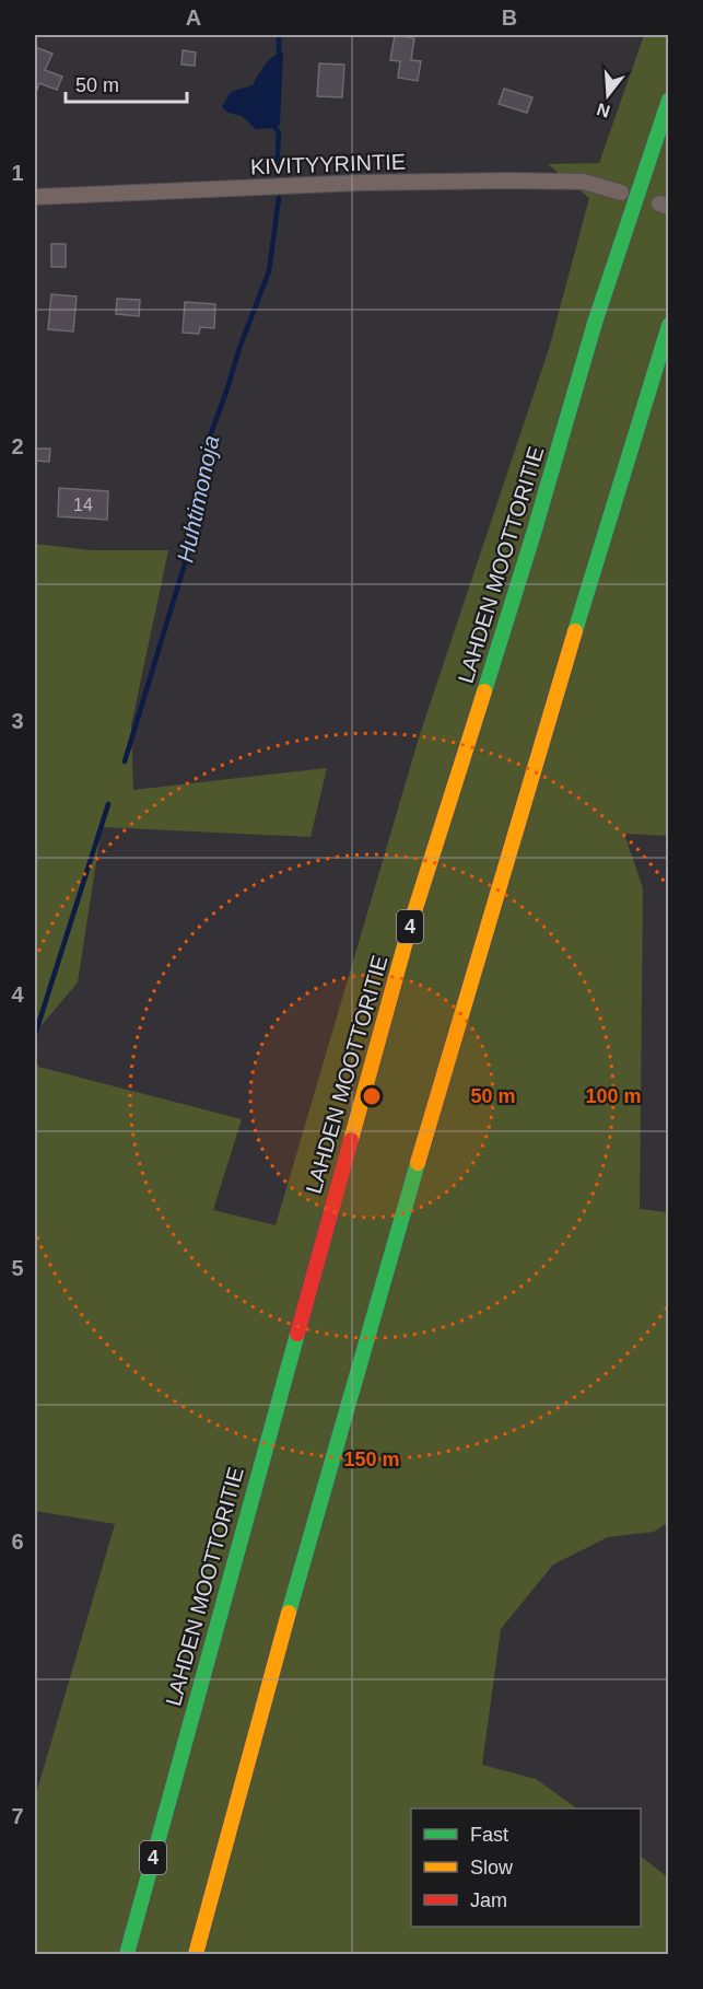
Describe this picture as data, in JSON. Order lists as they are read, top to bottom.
{
  "streets": {
    "highway": ["LAHDEN MOOTTORITIE", "4"],
    "street": ["KIVITYYRINTIE"]
  },
  "water": ["Huhtimonoja"],
  "house_numbers": ["14"],
  "legend": ["Fast", "Slow", "Jam"],
  "scale_bar": "50 m",
  "north": "bottom",
  "grid": {
    "columns": ["A", "B"],
    "rows": [
      "1",
      "2",
      "3",
      "4",
      "5",
      "6",
      "7"
    ]
  },
  "rings": ["50 m", "100 m", "150 m"]
}
